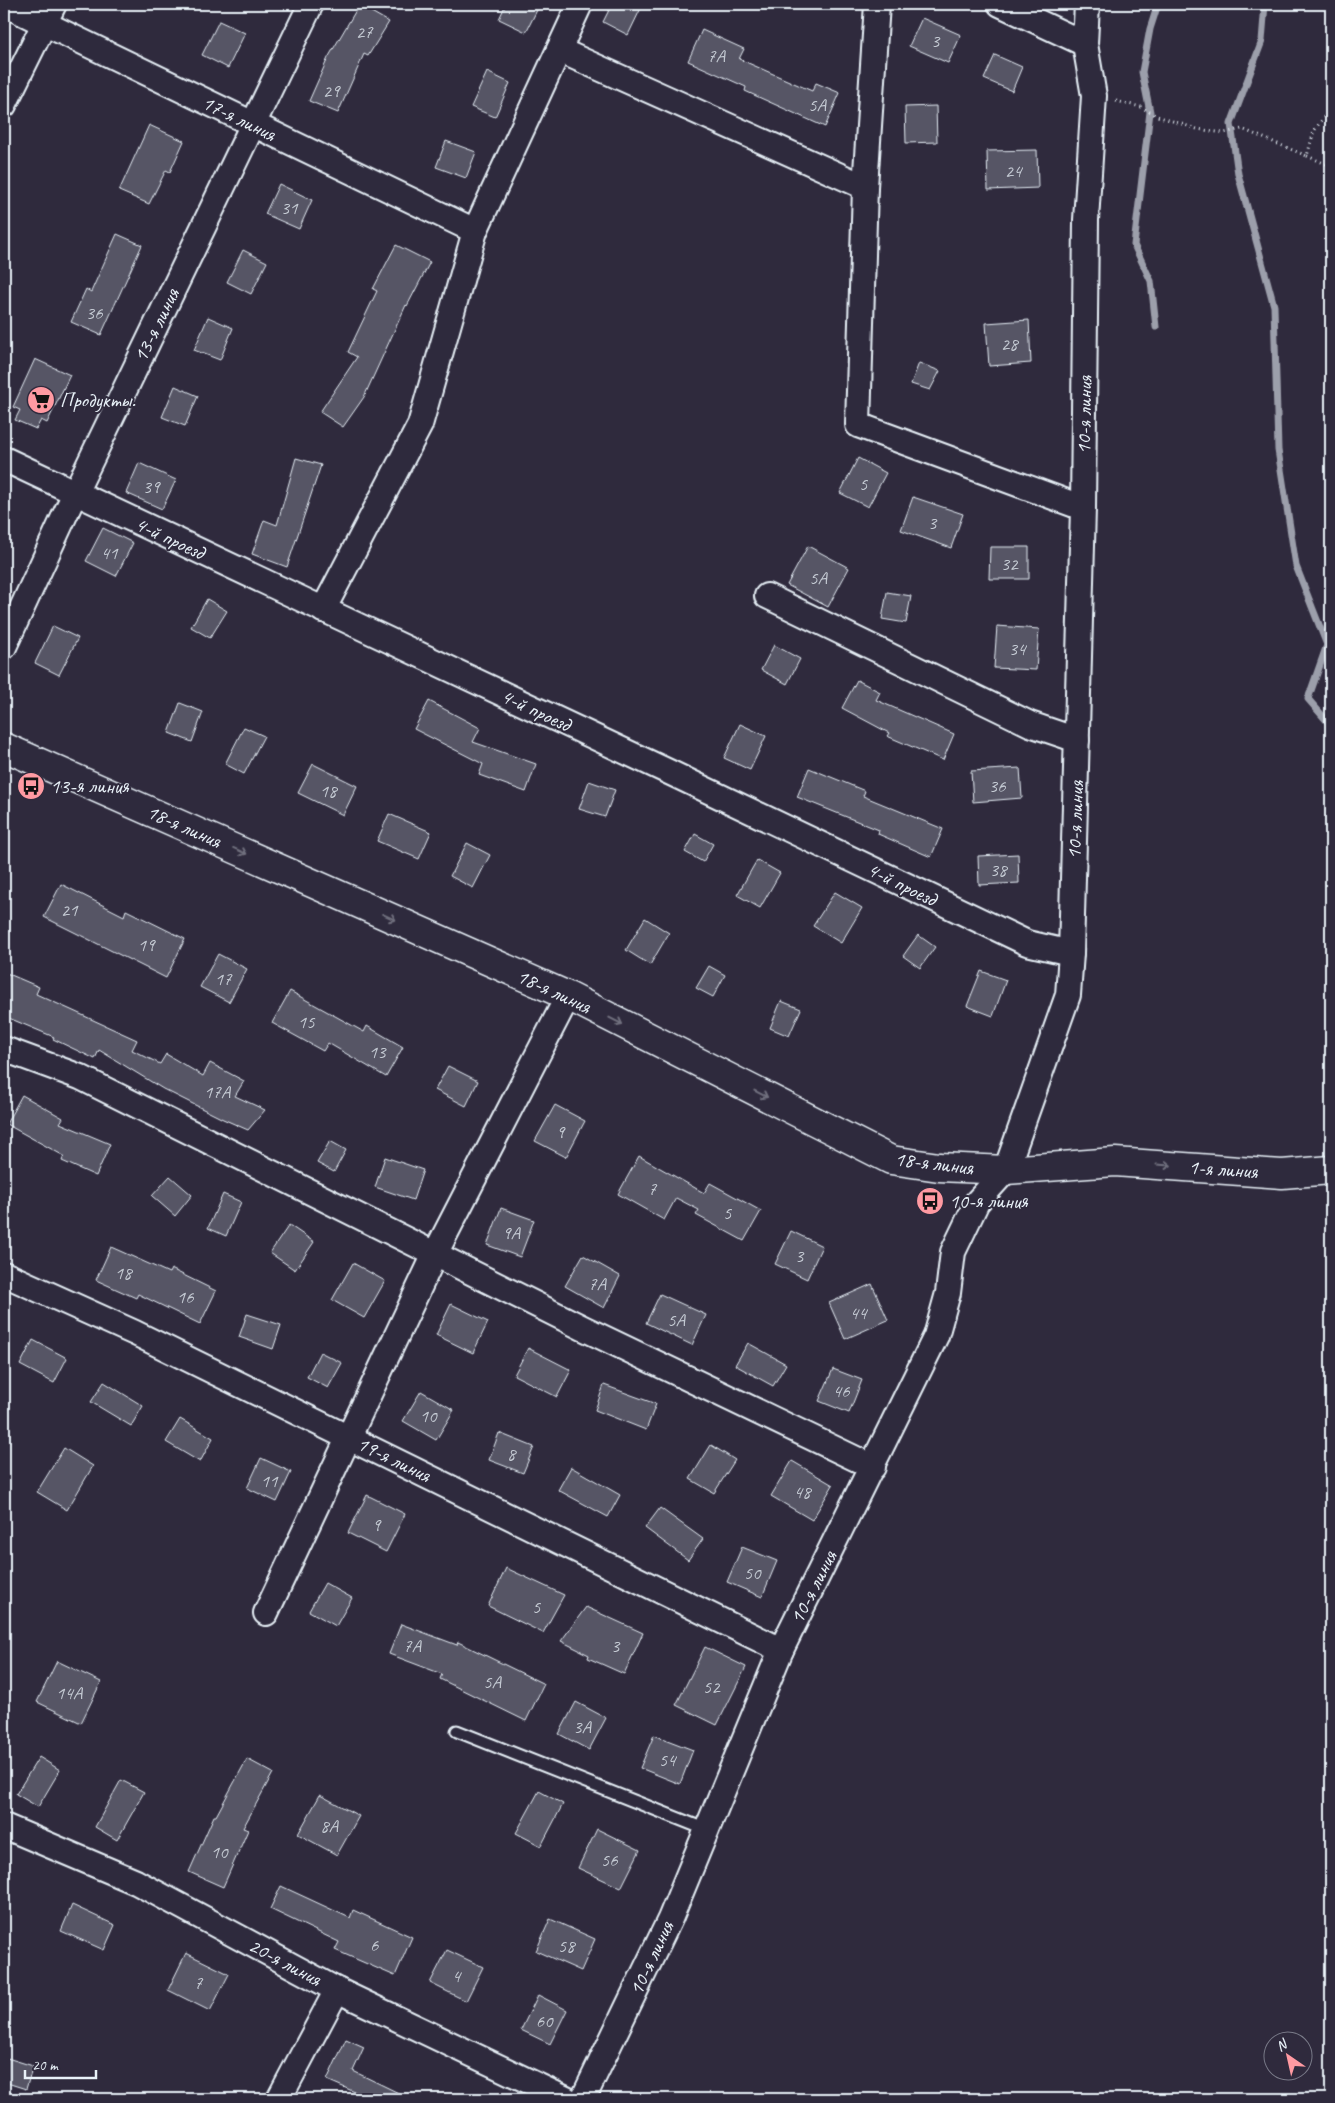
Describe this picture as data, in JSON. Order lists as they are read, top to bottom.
{
  "streets": {
    "street": [
      "17-я линия",
      "13-я линия",
      "10-я линия",
      "4-й проезд",
      "18-я линия",
      "1-я линия",
      "19-я линия",
      "20-я линия"
    ]
  },
  "crossings": [
    ["17-я линия", "13-я линия"],
    ["13-я линия", "4-й проезд"],
    ["10-я линия", "4-й проезд"],
    ["10-я линия", "18-я линия"],
    ["10-я линия", "19-я линия"],
    ["18-я линия", "1-я линия"]
  ],
  "one_way": ["18-я линия", "1-я линия"],
  "places": {
    "supermarket": ["Продукты."],
    "bus stop": ["13-я линия", "10-я линия"]
  },
  "house_numbers": [
    "27",
    "3",
    "7А",
    "29",
    "5А",
    "24",
    "31",
    "36",
    "28",
    "5",
    "39",
    "3",
    "41",
    "32",
    "5А",
    "34",
    "36",
    "18",
    "38",
    "21",
    "19",
    "17",
    "15",
    "13",
    "17А",
    "9",
    "7",
    "5",
    "9А",
    "3",
    "18",
    "7А",
    "16",
    "44",
    "5А",
    "46",
    "10",
    "8",
    "11",
    "48",
    "9",
    "50",
    "5",
    "7А",
    "3",
    "5А",
    "52",
    "14А",
    "3А",
    "54",
    "8А",
    "10",
    "56",
    "6",
    "58",
    "4",
    "7",
    "60"
  ],
  "scale_bar": "20 m",
  "north": "top left"
}
